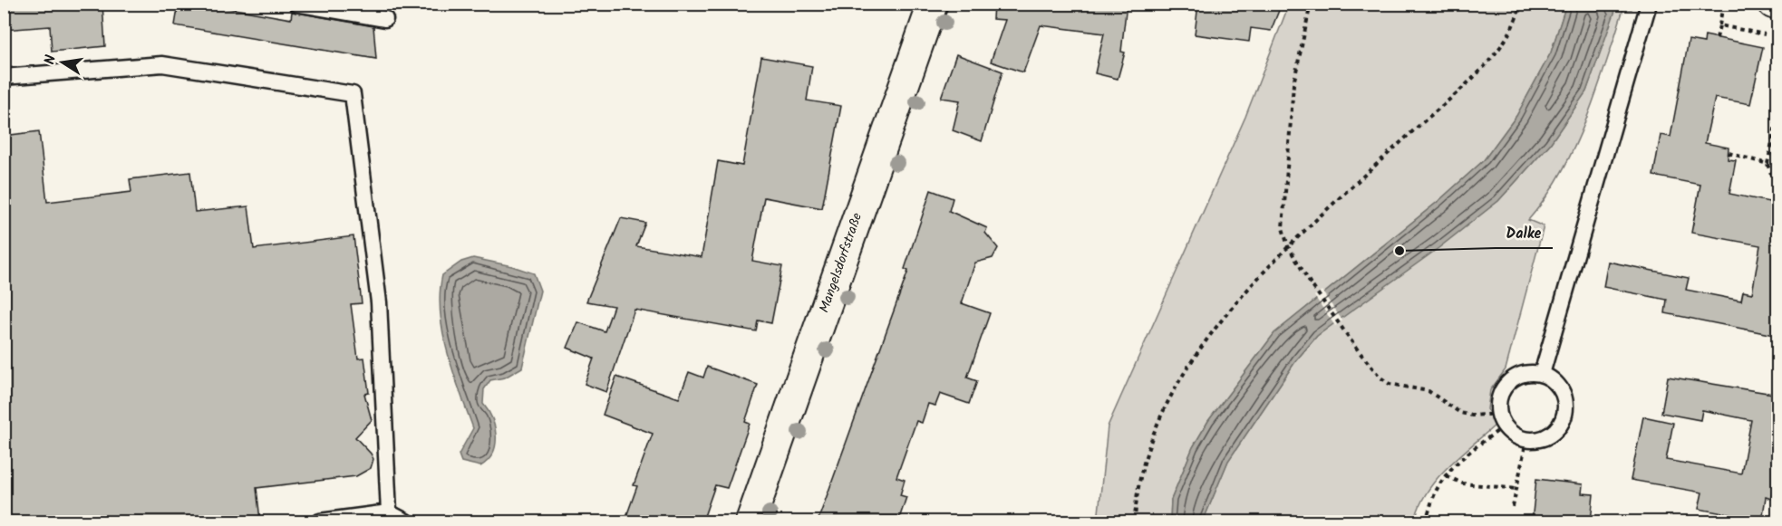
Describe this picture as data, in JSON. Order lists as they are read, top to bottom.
{
  "streets": {
    "street": ["Mangelsdorfstraße"]
  },
  "places": ["Dalke"],
  "north": "left"
}
